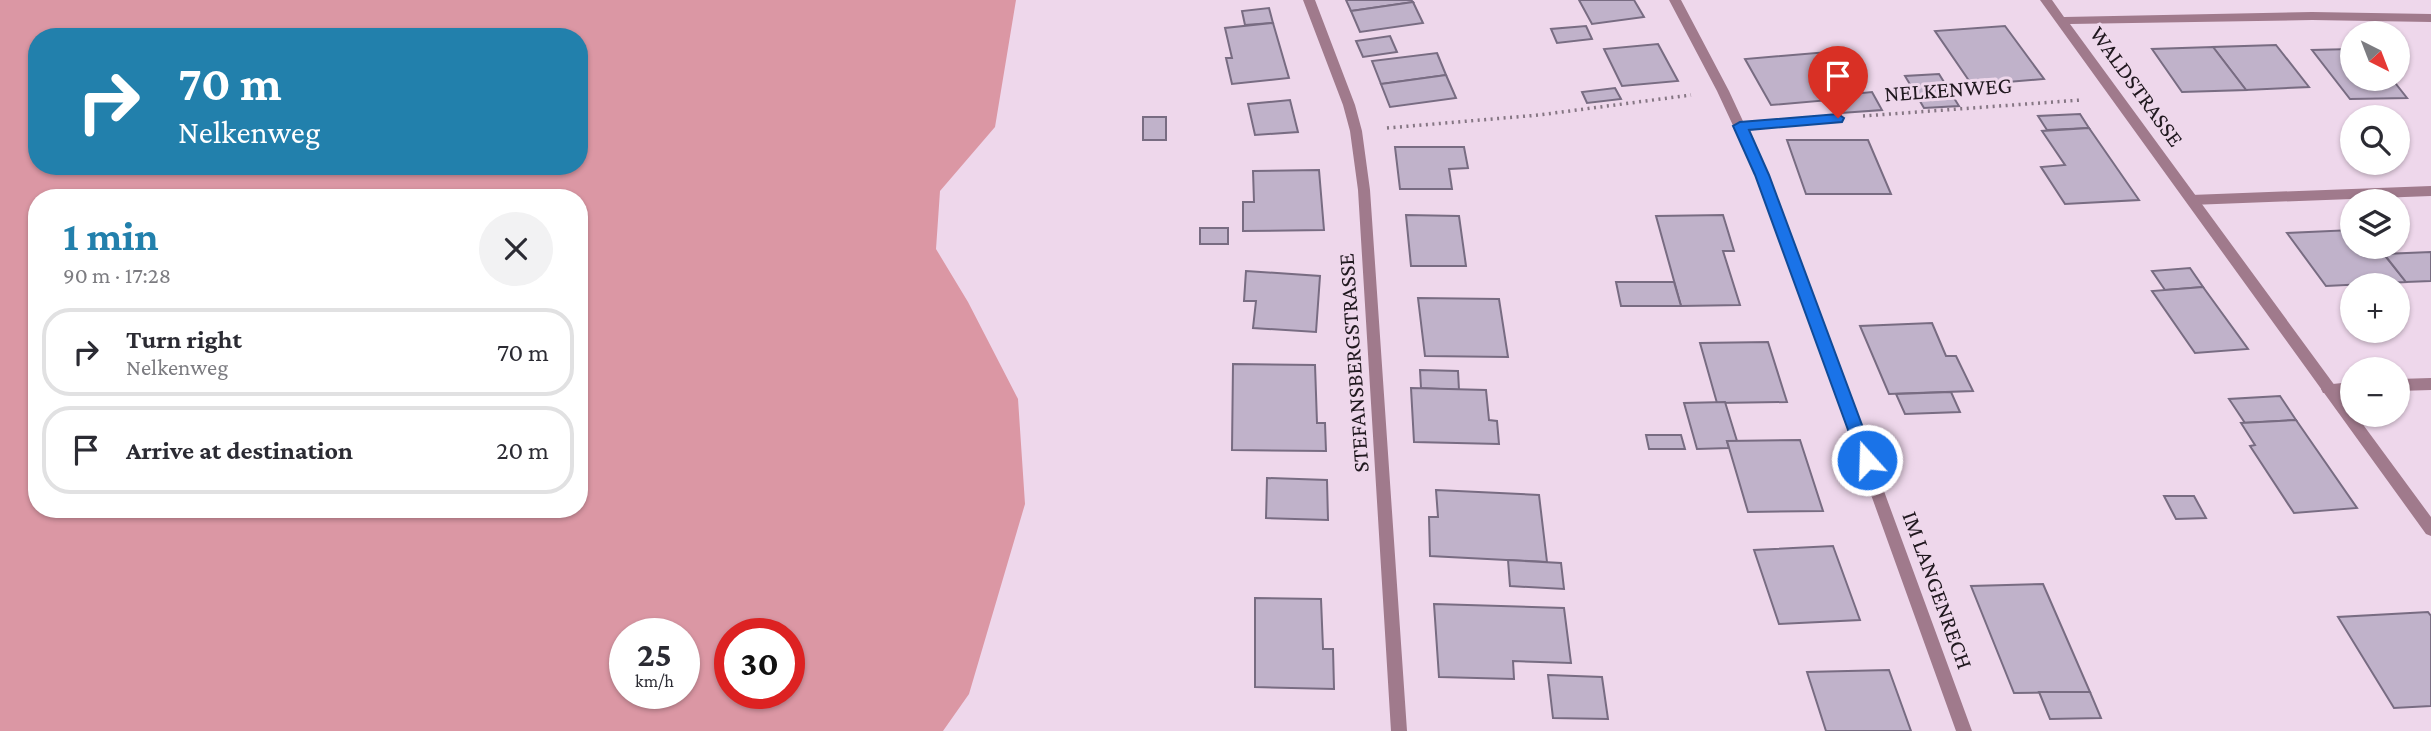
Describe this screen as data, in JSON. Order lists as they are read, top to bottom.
{
  "streets": {
    "street": ["WALDSTRASSE", "STEFANSBERGSTRASSE", "IM LANGENRECH"],
    "path": ["NELKENWEG"]
  },
  "crossings": [
    ["WALDSTRASSE", "NELKENWEG"]
  ],
  "north": "bottom right",
  "page": {
    "map_buttons": ["+", "−"],
    "turn": ["70 m", "Nelkenweg"],
    "heading": ["1 min", "90 m · 17:28"],
    "list": [
      {
        "name": "Turn right",
        "note": "Nelkenweg",
        "value": "70 m"
      },
      {
        "name": "Arrive at destination",
        "value": "20 m"
      }
    ],
    "speed": "25 km/h",
    "limit": "30"
  }
}
